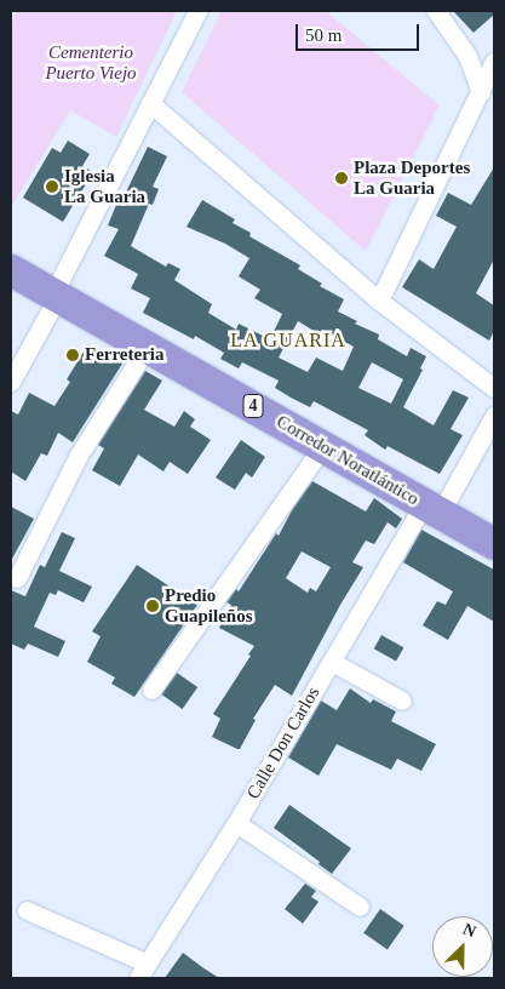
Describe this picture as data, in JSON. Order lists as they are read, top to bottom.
{
  "streets": {
    "highway": ["4", "Corredor Noratlántico"],
    "street": ["Calle Don Carlos"]
  },
  "crossings": [
    ["Corredor Noratlántico", "Calle Don Carlos"]
  ],
  "districts": ["LA GUARIA"],
  "parks": ["Cementerio Puerto Viejo"],
  "places": [
    "Plaza Deportes La Guaria",
    "Iglesia La Guaria",
    "Ferreteria",
    "Predio Guapileños"
  ],
  "scale_bar": "50 m",
  "north": "top right"
}
